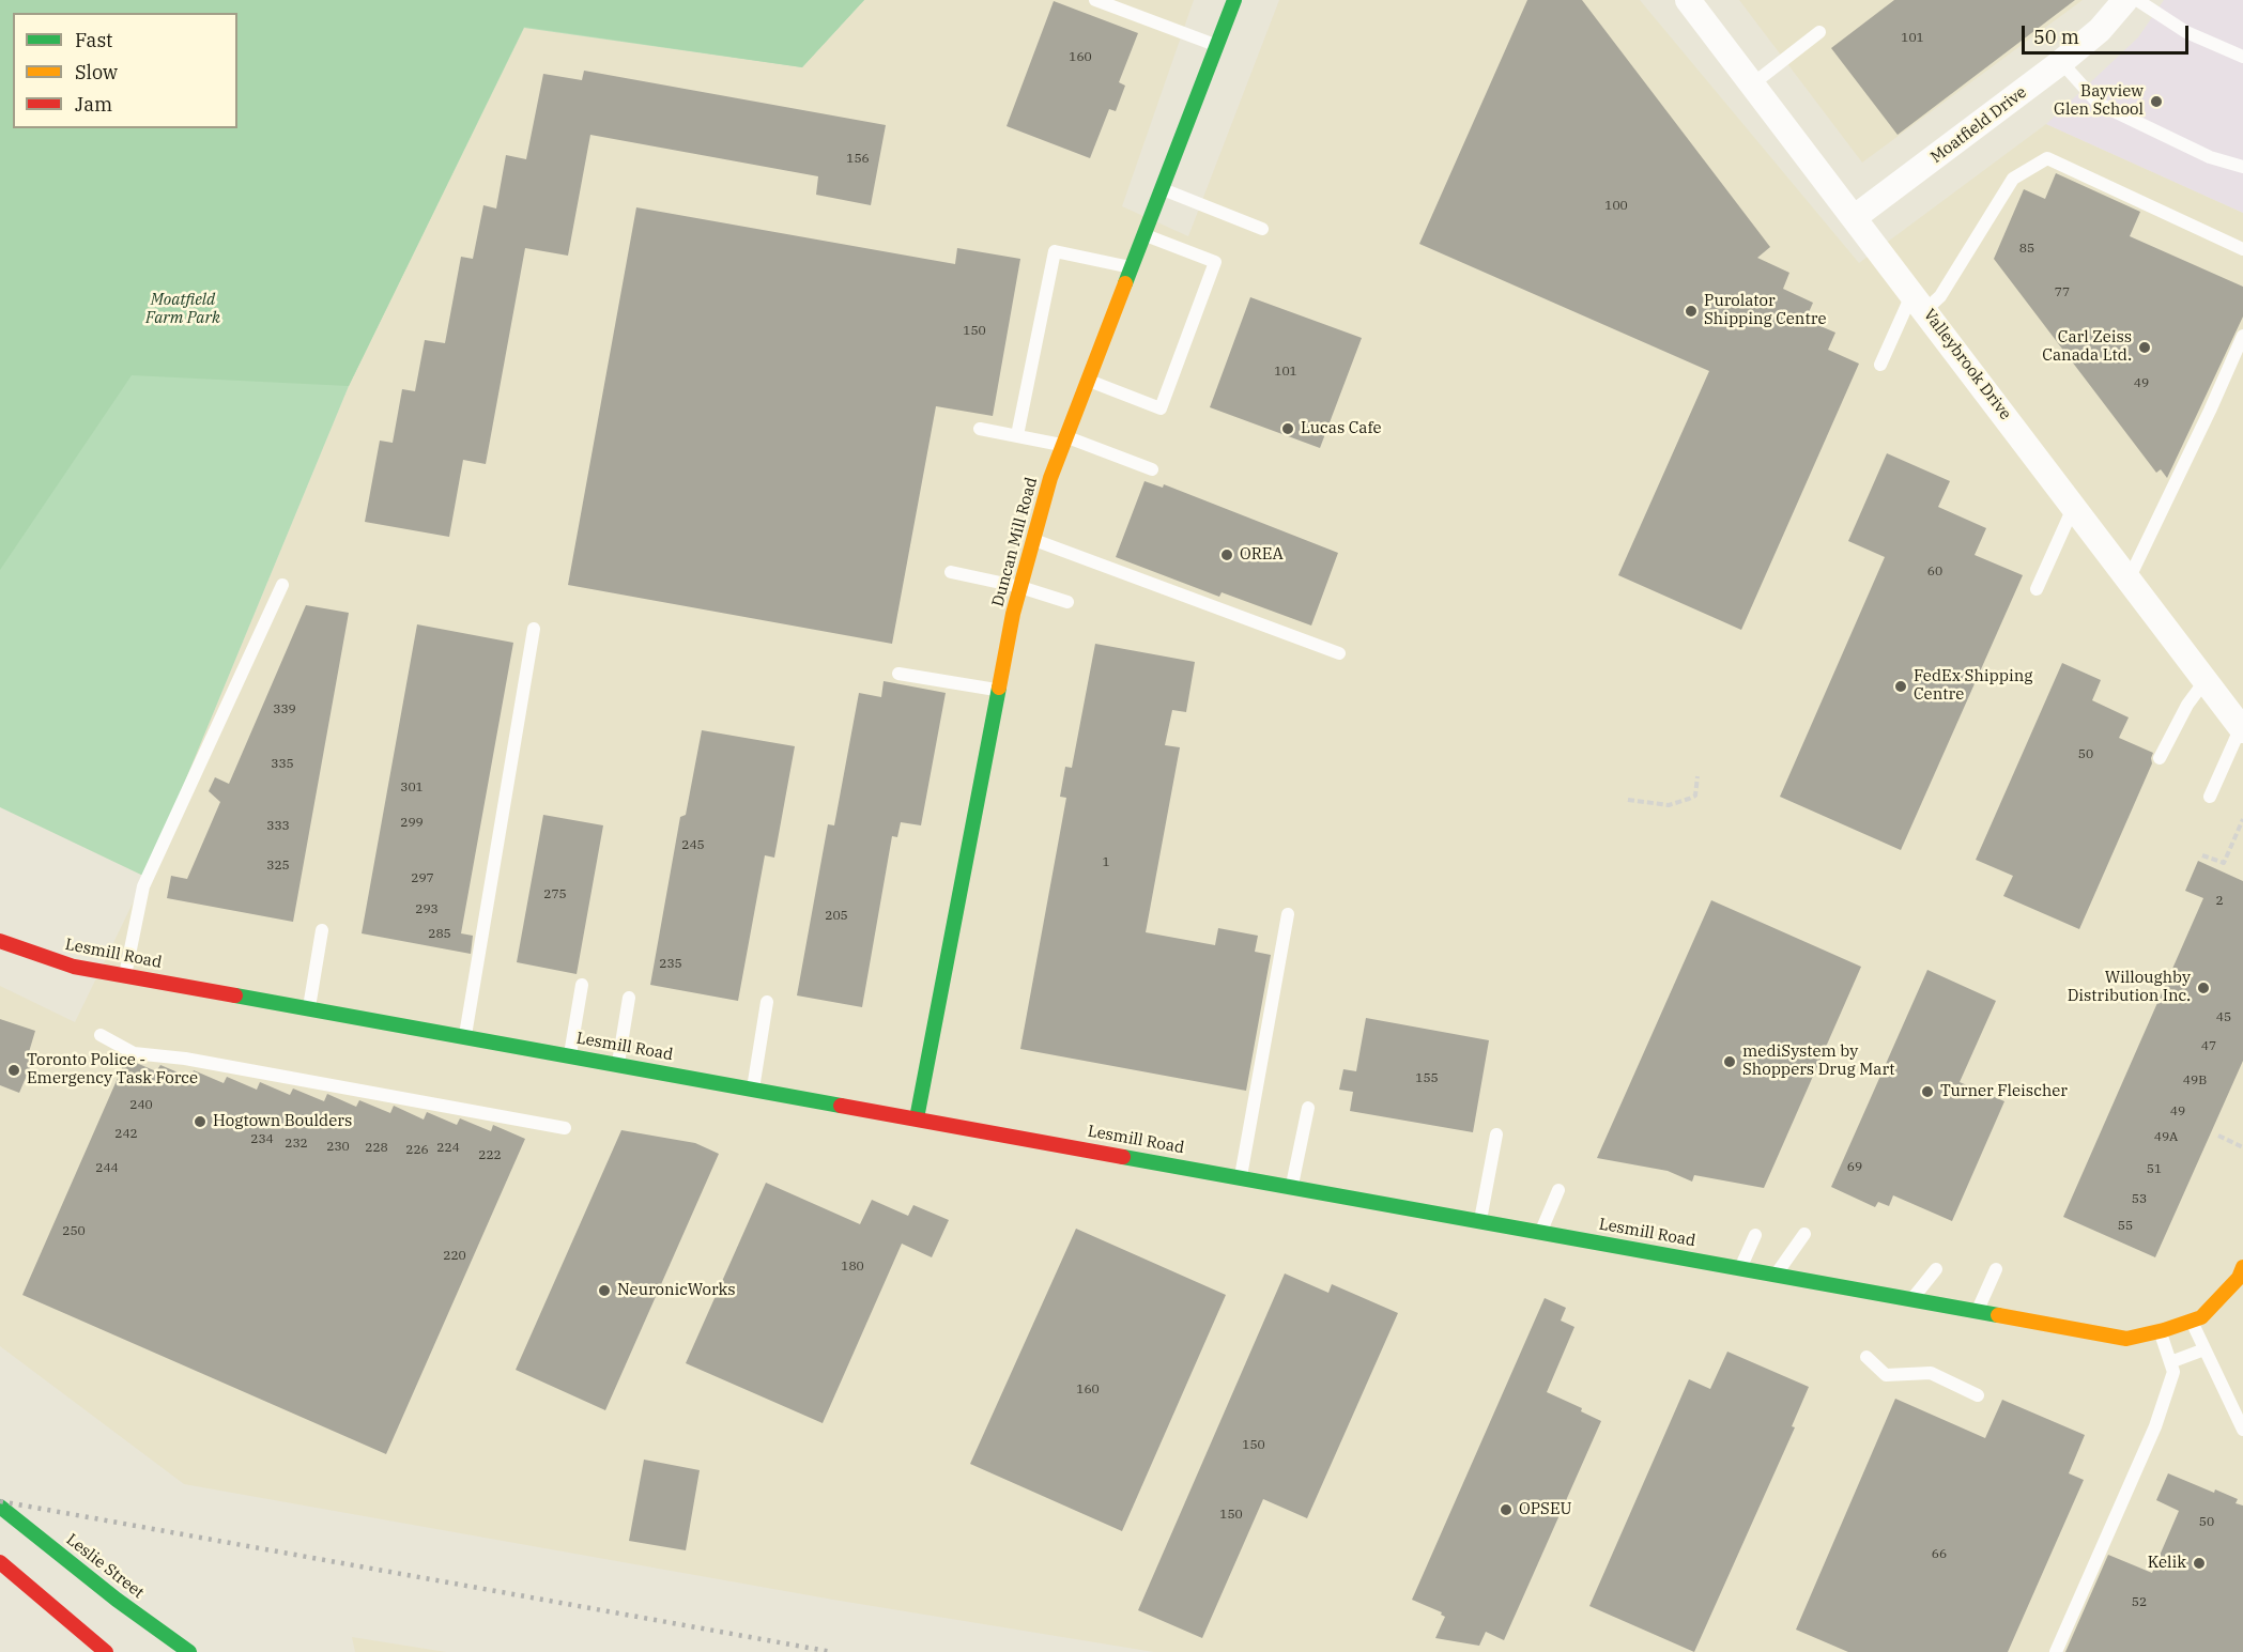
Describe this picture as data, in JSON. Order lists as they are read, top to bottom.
{
  "streets": {
    "street": [
      "Moatfield Drive",
      "Valleybrook Drive",
      "Duncan Mill Road",
      "Lesmill Road",
      "Leslie Street"
    ]
  },
  "crossings": [
    ["Moatfield Drive", "Valleybrook Drive"],
    ["Duncan Mill Road", "Lesmill Road"]
  ],
  "parks": ["Moatfield Farm Park"],
  "places": [
    "Bayview Glen School",
    "Purolator Shipping Centre",
    "Carl Zeiss Canada Ltd.",
    "Lucas Cafe",
    "OREA",
    "FedEx Shipping Centre",
    "Willoughby Distribution Inc.",
    "mediSystem by Shoppers Drug Mart",
    "Toronto Police - Emergency Task Force",
    "Turner Fleischer",
    "Hogtown Boulders",
    "NeuronicWorks",
    "OPSEU",
    "Kelik"
  ],
  "house_numbers": [
    "101",
    "160",
    "156",
    "100",
    "85",
    "77",
    "150",
    "101",
    "49",
    "60",
    "339",
    "50",
    "335",
    "301",
    "299",
    "333",
    "245",
    "1",
    "325",
    "297",
    "275",
    "2",
    "293",
    "205",
    "285",
    "235",
    "45",
    "47",
    "155",
    "49B",
    "240",
    "49",
    "242",
    "49A",
    "234",
    "232",
    "230",
    "228",
    "224",
    "226",
    "222",
    "69",
    "244",
    "51",
    "53",
    "55",
    "250",
    "220",
    "180",
    "160",
    "150",
    "150",
    "50",
    "66",
    "52"
  ],
  "legend": ["Fast", "Slow", "Jam"],
  "scale_bar": "50 m"
}
